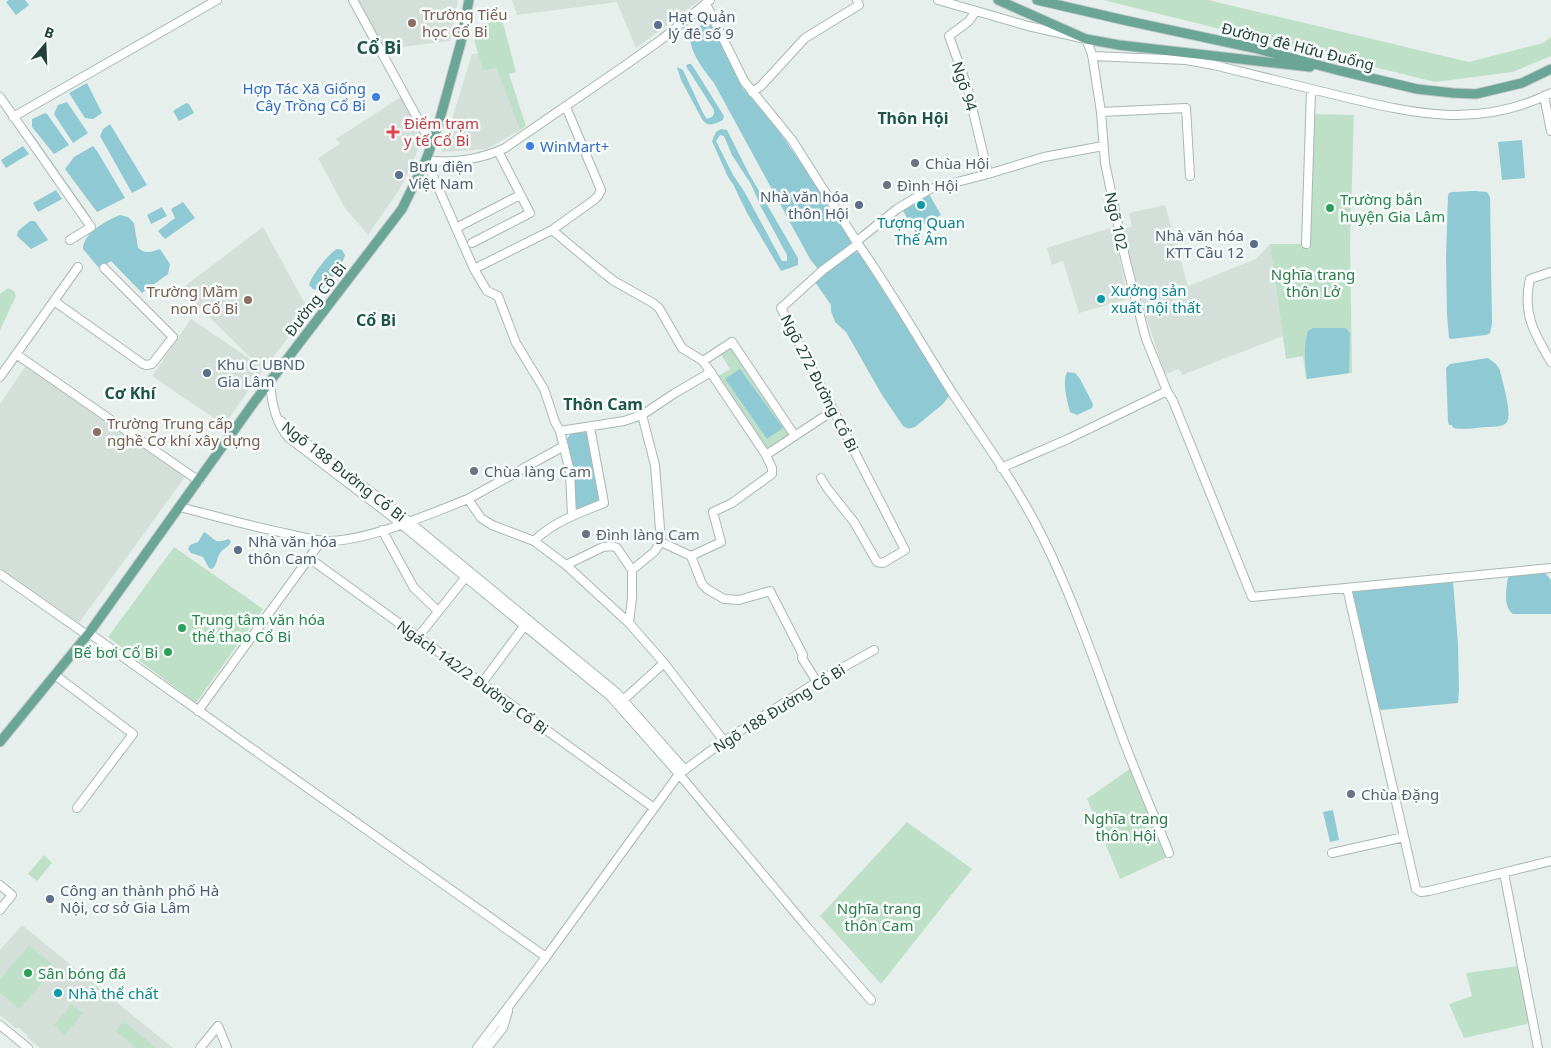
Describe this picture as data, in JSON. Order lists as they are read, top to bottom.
{
  "streets": {
    "main road": ["Đường đê Hữu Đuống", "Đường Cổ Bi"],
    "street": [
      "Ngõ 94",
      "Ngõ 102",
      "Ngõ 272 Đường Cổ Bi",
      "Ngõ 188 Đường Cổ Bi",
      "Ngách 142/2 Đường Cổ Bi"
    ]
  },
  "crossings": [
    ["Đường Cổ Bi", "Ngõ 188 Đường Cổ Bi"]
  ],
  "districts": [
    "Cổ Bi",
    "Thôn Hội",
    "Cổ Bi",
    "Cơ Khí",
    "Thôn Cam"
  ],
  "parks": ["Nghĩa trang thôn Lở", "Nghĩa trang thôn Hội", "Nghĩa trang thôn Cam"],
  "places": {
    "other": [
      "Trường Tiểu học Cổ Bi",
      "Hạt Quản lý đê số 9",
      "Hợp Tác Xã Giống Cây Trồng Cổ Bi",
      "WinMart+",
      "Chùa Hội",
      "Bưu điện Việt Nam",
      "Đình Hội",
      "Nhà văn hóa thôn Hội",
      "Tượng Quan Thế Âm",
      "Trường bắn huyện Gia Lâm",
      "Nhà văn hóa KTT Cầu 12",
      "Xưởng sản xuất nội thất",
      "Trường Mầm non Cổ Bi",
      "Khu C UBND Gia Lâm",
      "Trường Trung cấp nghề Cơ khí xây dựng",
      "Chùa làng Cam",
      "Đình làng Cam",
      "Nhà văn hóa thôn Cam",
      "Trung tâm văn hóa thể thao Cổ Bi",
      "Bể bơi Cổ Bi",
      "Chùa Đặng",
      "Công an thành phố Hà Nội, cơ sở Gia Lâm",
      "Sân bóng đá",
      "Nhà thể chất"
    ],
    "health": ["Điểm trạm y tế Cổ Bi"]
  },
  "north": "top"
}
